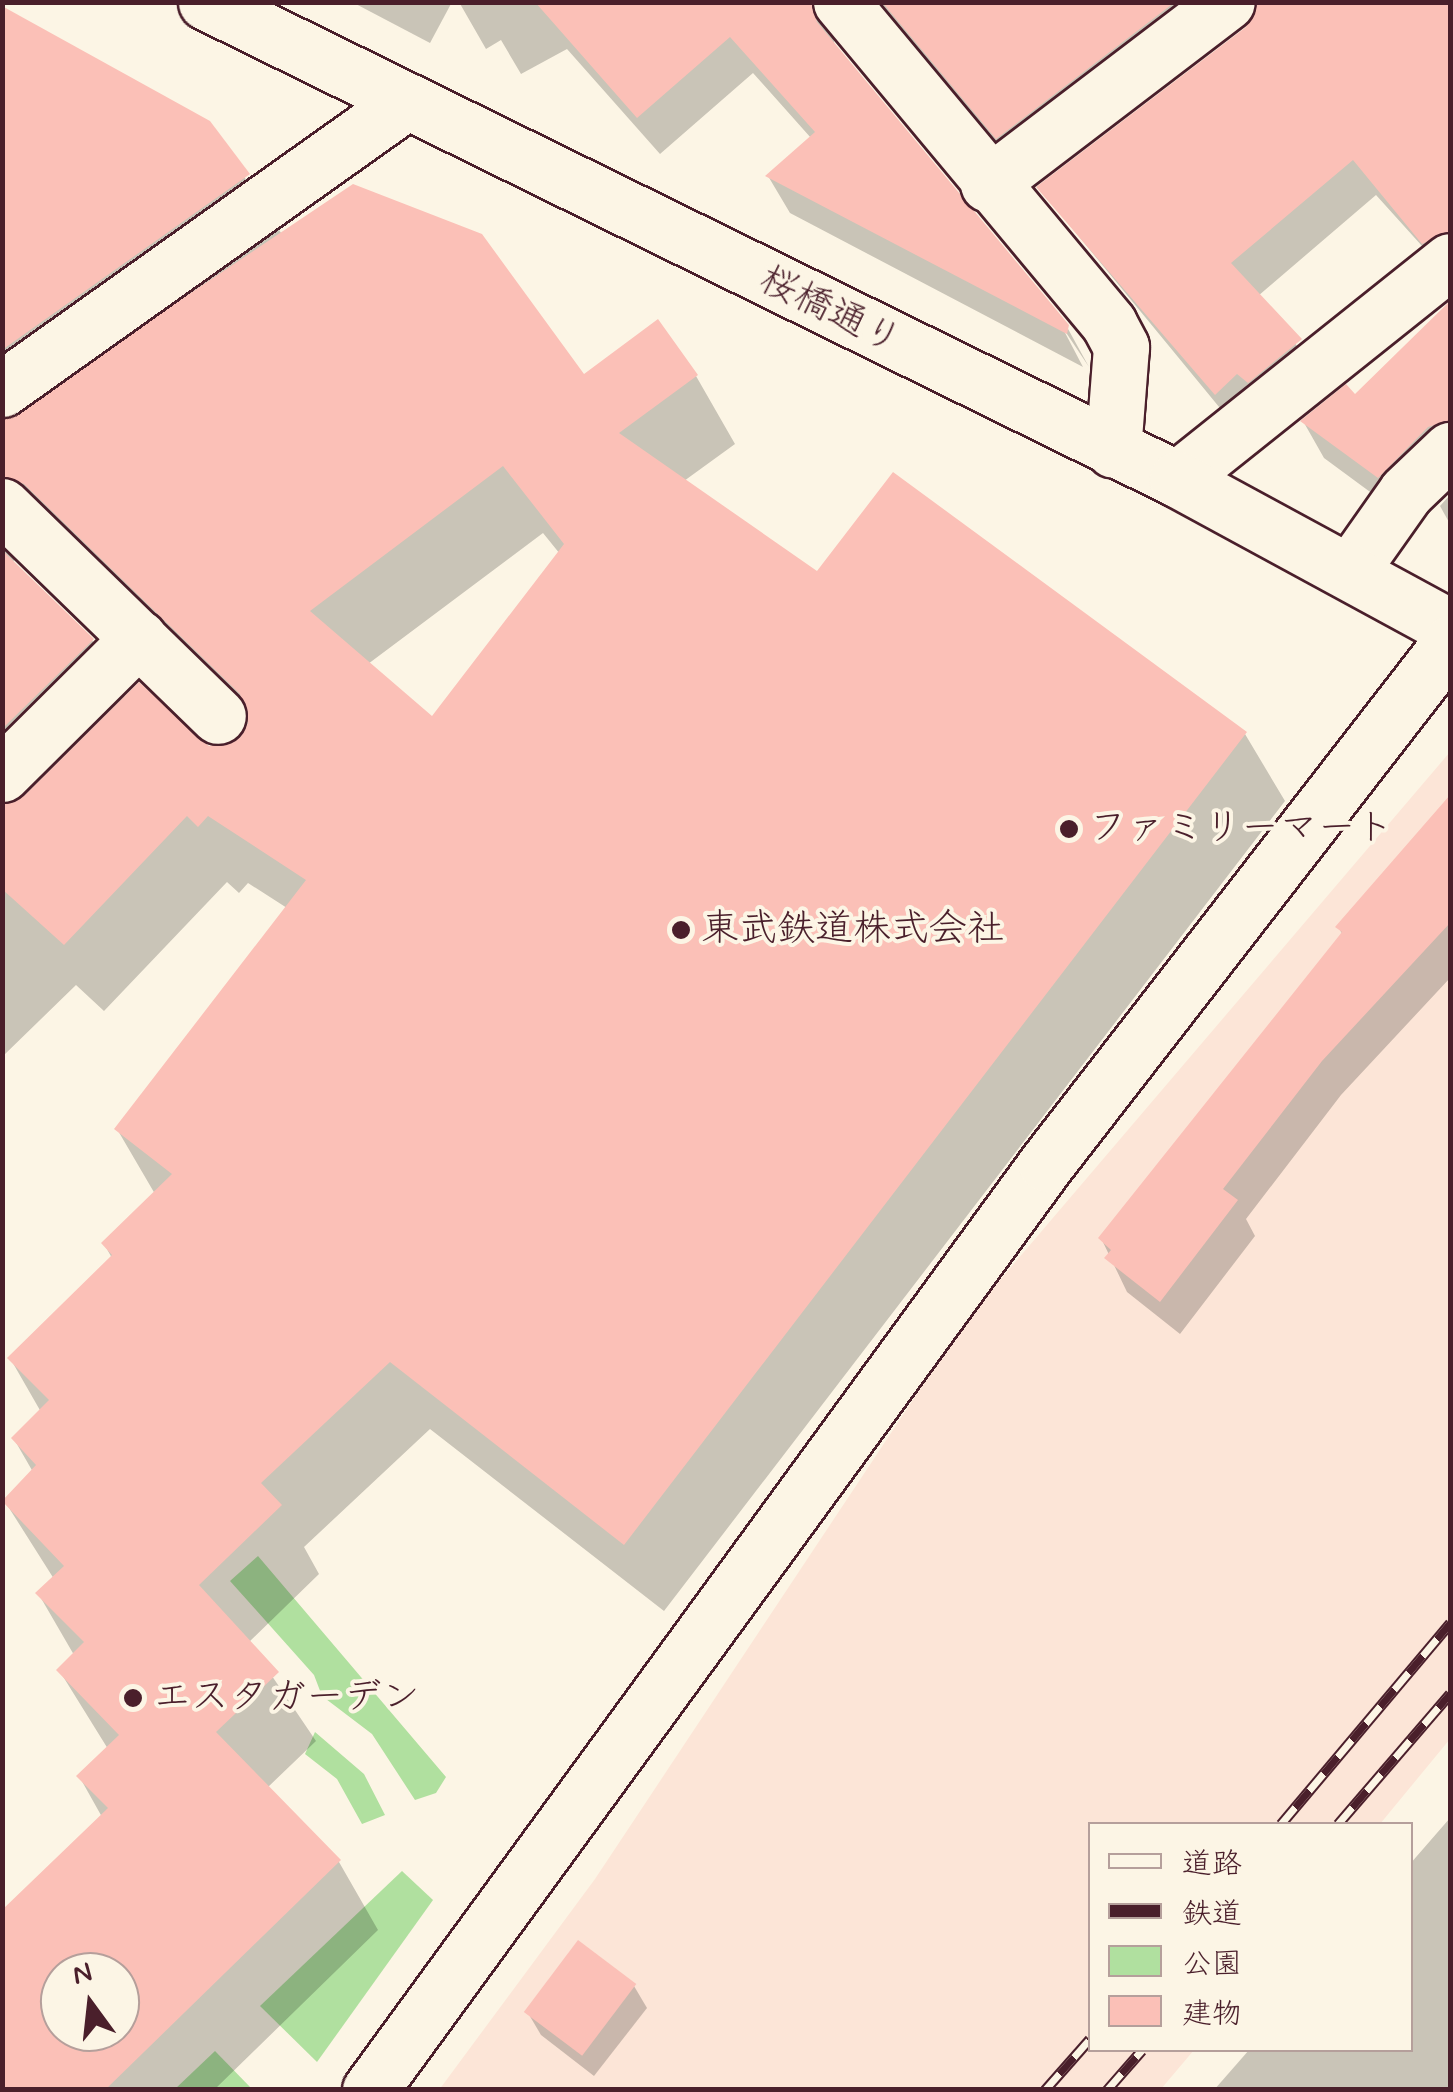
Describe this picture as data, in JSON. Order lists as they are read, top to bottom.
{
  "streets": {
    "street": ["桜橋通り"]
  },
  "places": ["ファミリーマート", "東武鉄道株式会社", "エスタガーデン"],
  "legend": [
    "道路",
    "鉄道",
    "公園",
    "建物"
  ],
  "north": "top"
}
